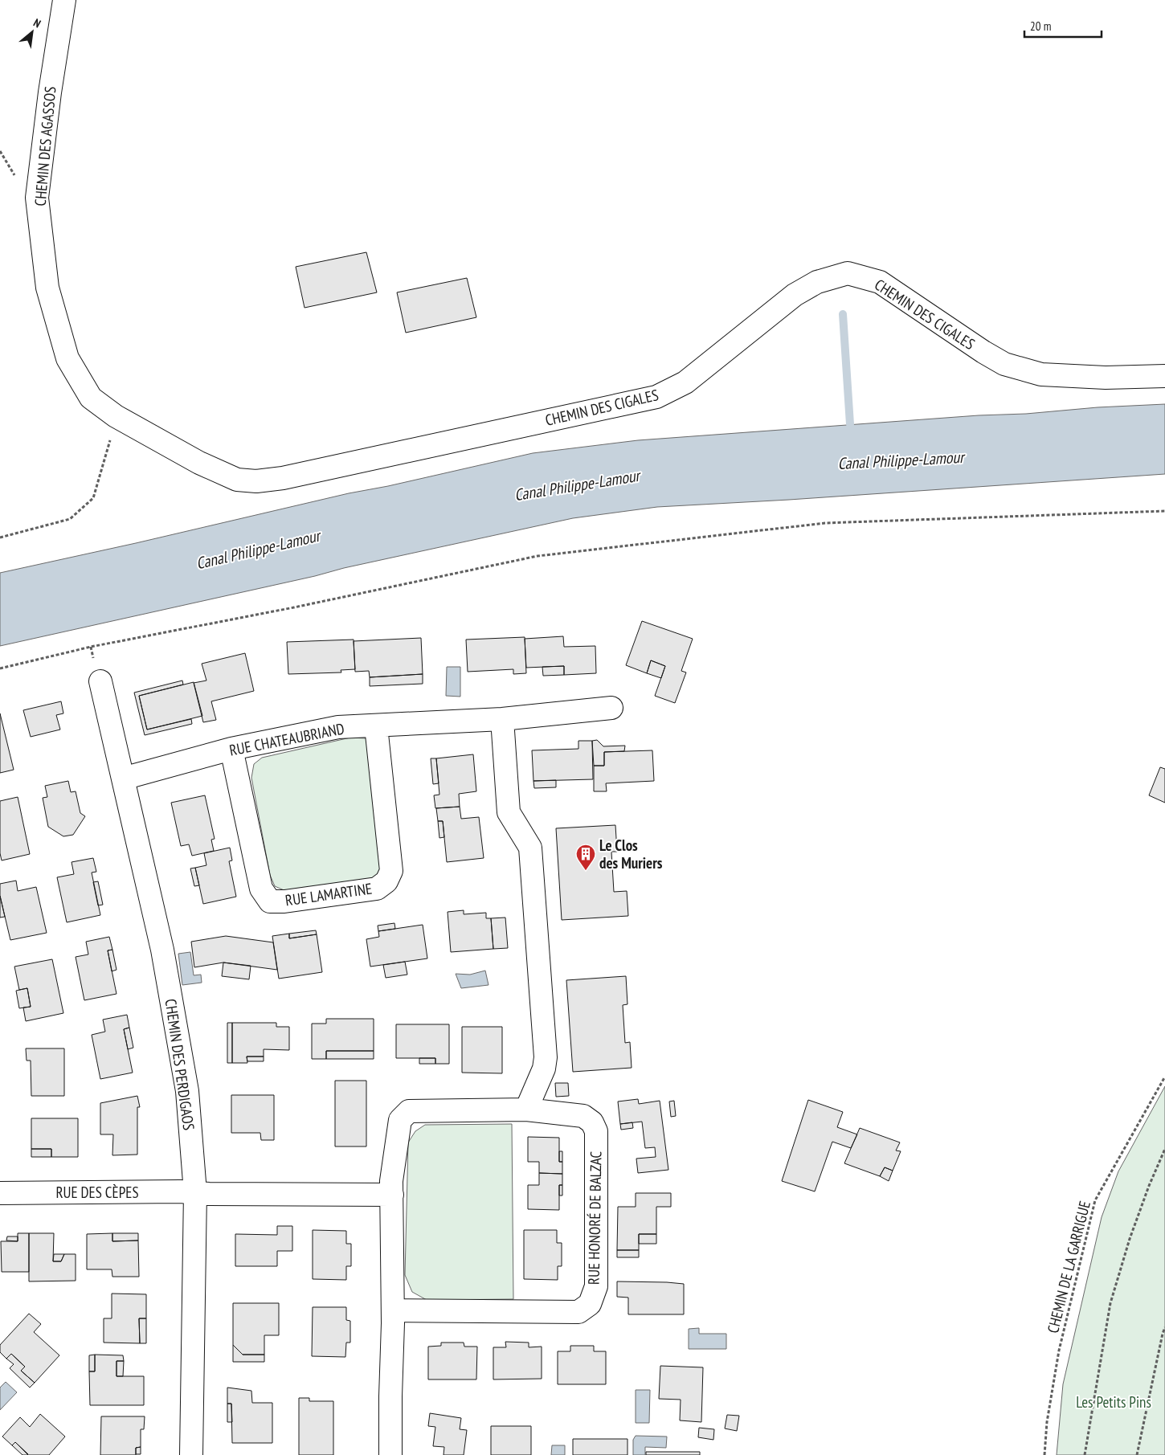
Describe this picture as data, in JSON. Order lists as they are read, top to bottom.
{
  "streets": {
    "street": [
      "CHEMIN DES AGASSOS",
      "CHEMIN DES CIGALES",
      "RUE CHATEAUBRIAND",
      "RUE LAMARTINE",
      "CHEMIN DES PERDIGAOS",
      "RUE DES CÈPES",
      "RUE HONORÉ DE BALZAC"
    ],
    "path": ["CHEMIN DE LA GARRIGUE"]
  },
  "crossings": [
    ["CHEMIN DES AGASSOS", "CHEMIN DES CIGALES"],
    ["RUE CHATEAUBRIAND", "RUE LAMARTINE"],
    ["RUE CHATEAUBRIAND", "CHEMIN DES PERDIGAOS"],
    ["CHEMIN DES PERDIGAOS", "RUE DES CÈPES"]
  ],
  "water": ["Canal Philippe-Lamour"],
  "parks": ["Les Petits Pins"],
  "places": {
    "building": ["Le Clos des Muriers"]
  },
  "scale_bar": "20 m",
  "north": "top right"
}
